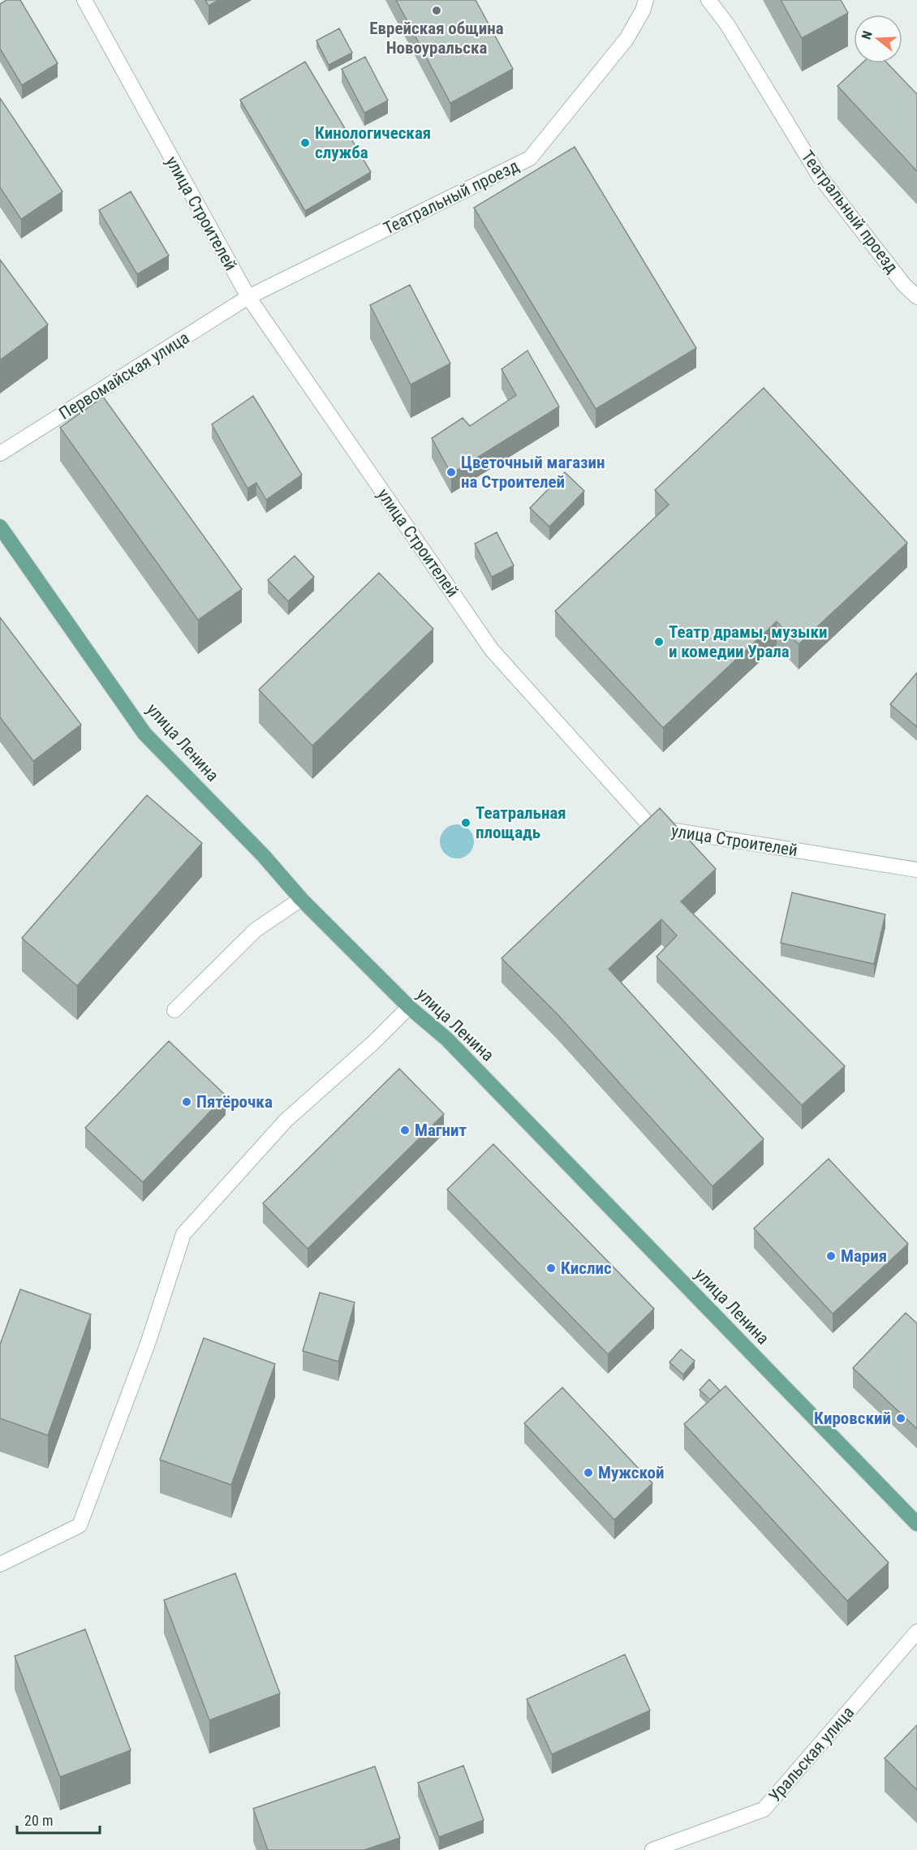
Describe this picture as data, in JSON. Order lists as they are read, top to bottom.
{
  "streets": {
    "main road": ["улица Ленина"],
    "street": [
      "Театральный проезд",
      "улица Строителей",
      "Первомайская улица",
      "Уральская улица"
    ]
  },
  "crossings": [
    ["Театральный проезд", "улица Строителей"],
    ["Театральный проезд", "Первомайская улица"],
    ["улица Строителей", "Первомайская улица"]
  ],
  "places": [
    "Еврейская община Новоуральска",
    "Кинологическая служба",
    "Цветочный магазин на Строителей",
    "Театр драмы, музыки и комедии Урала",
    "Театральная площадь",
    "Пятёрочка",
    "Магнит",
    "Мария",
    "Кислис",
    "Кировский",
    "Мужской"
  ],
  "scale_bar": "20 m",
  "north": "left"
}
